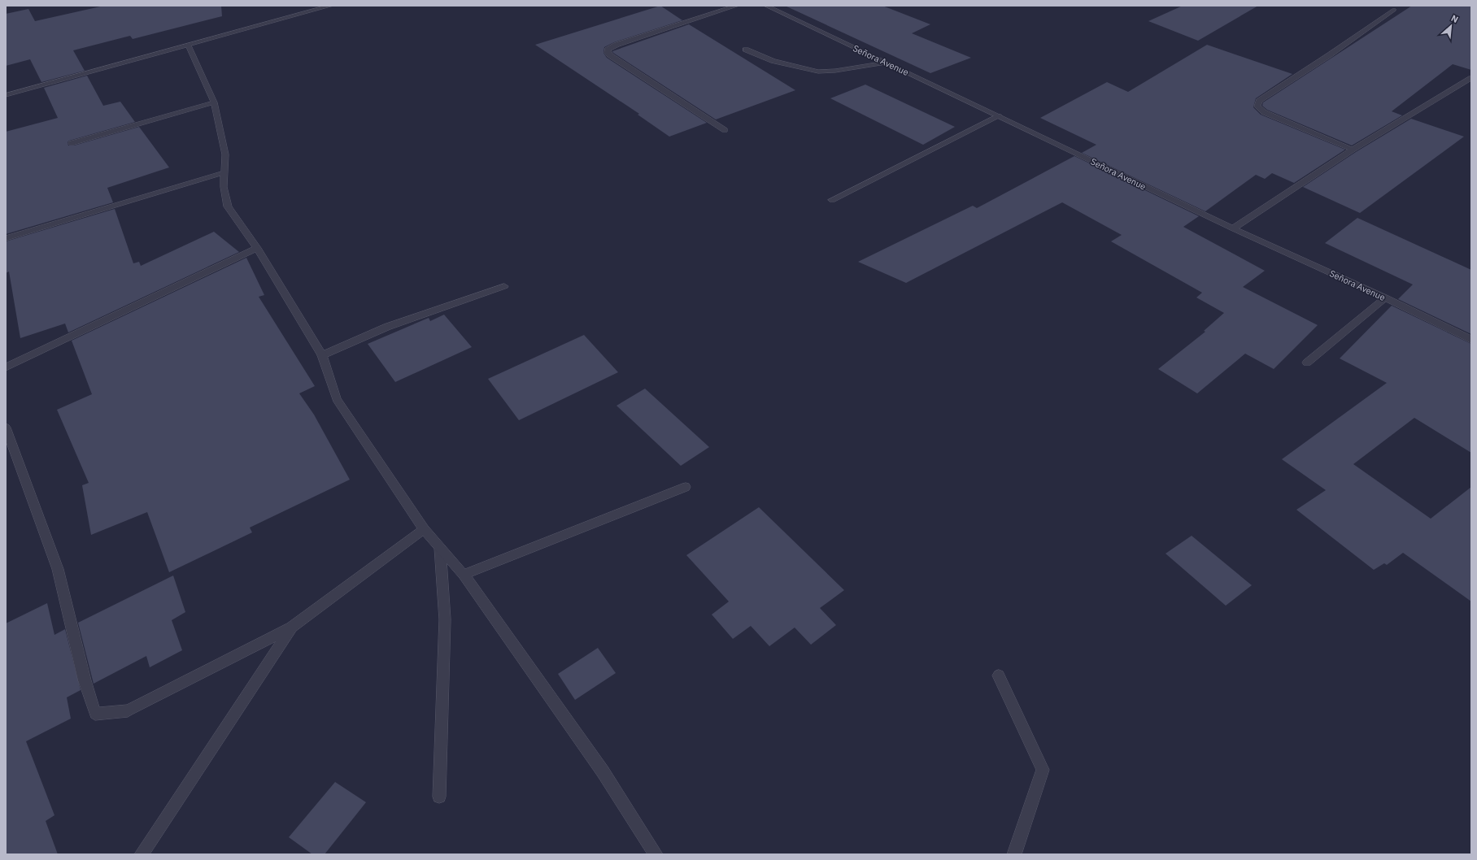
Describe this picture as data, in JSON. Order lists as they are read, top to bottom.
{
  "streets": {
    "street": ["Señora Avenue"]
  },
  "north": "top right"
}
